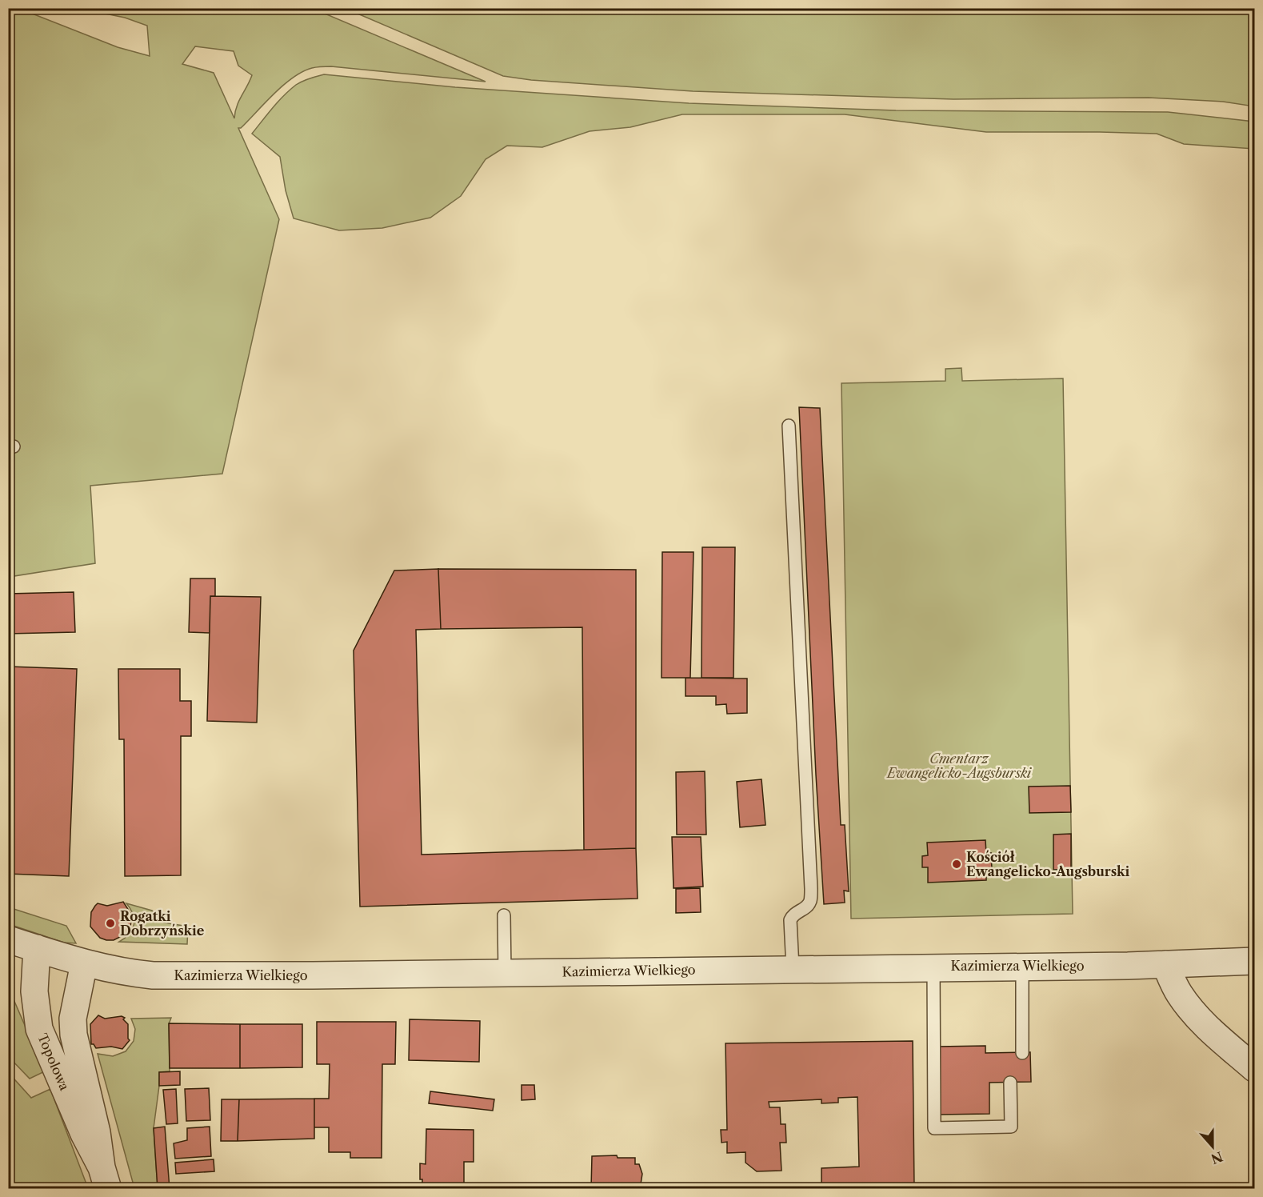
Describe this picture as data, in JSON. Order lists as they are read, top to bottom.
{
  "streets": {
    "street": ["Kazimierza Wielkiego", "Topolowa"]
  },
  "crossings": [
    ["Kazimierza Wielkiego", "Topolowa"]
  ],
  "parks": ["Cmentarz Ewangelicko-Augsburski"],
  "places": ["Kościół Ewangelicko-Augsburski", "Rogatki Dobrzyńskie"],
  "north": "bottom"
}
